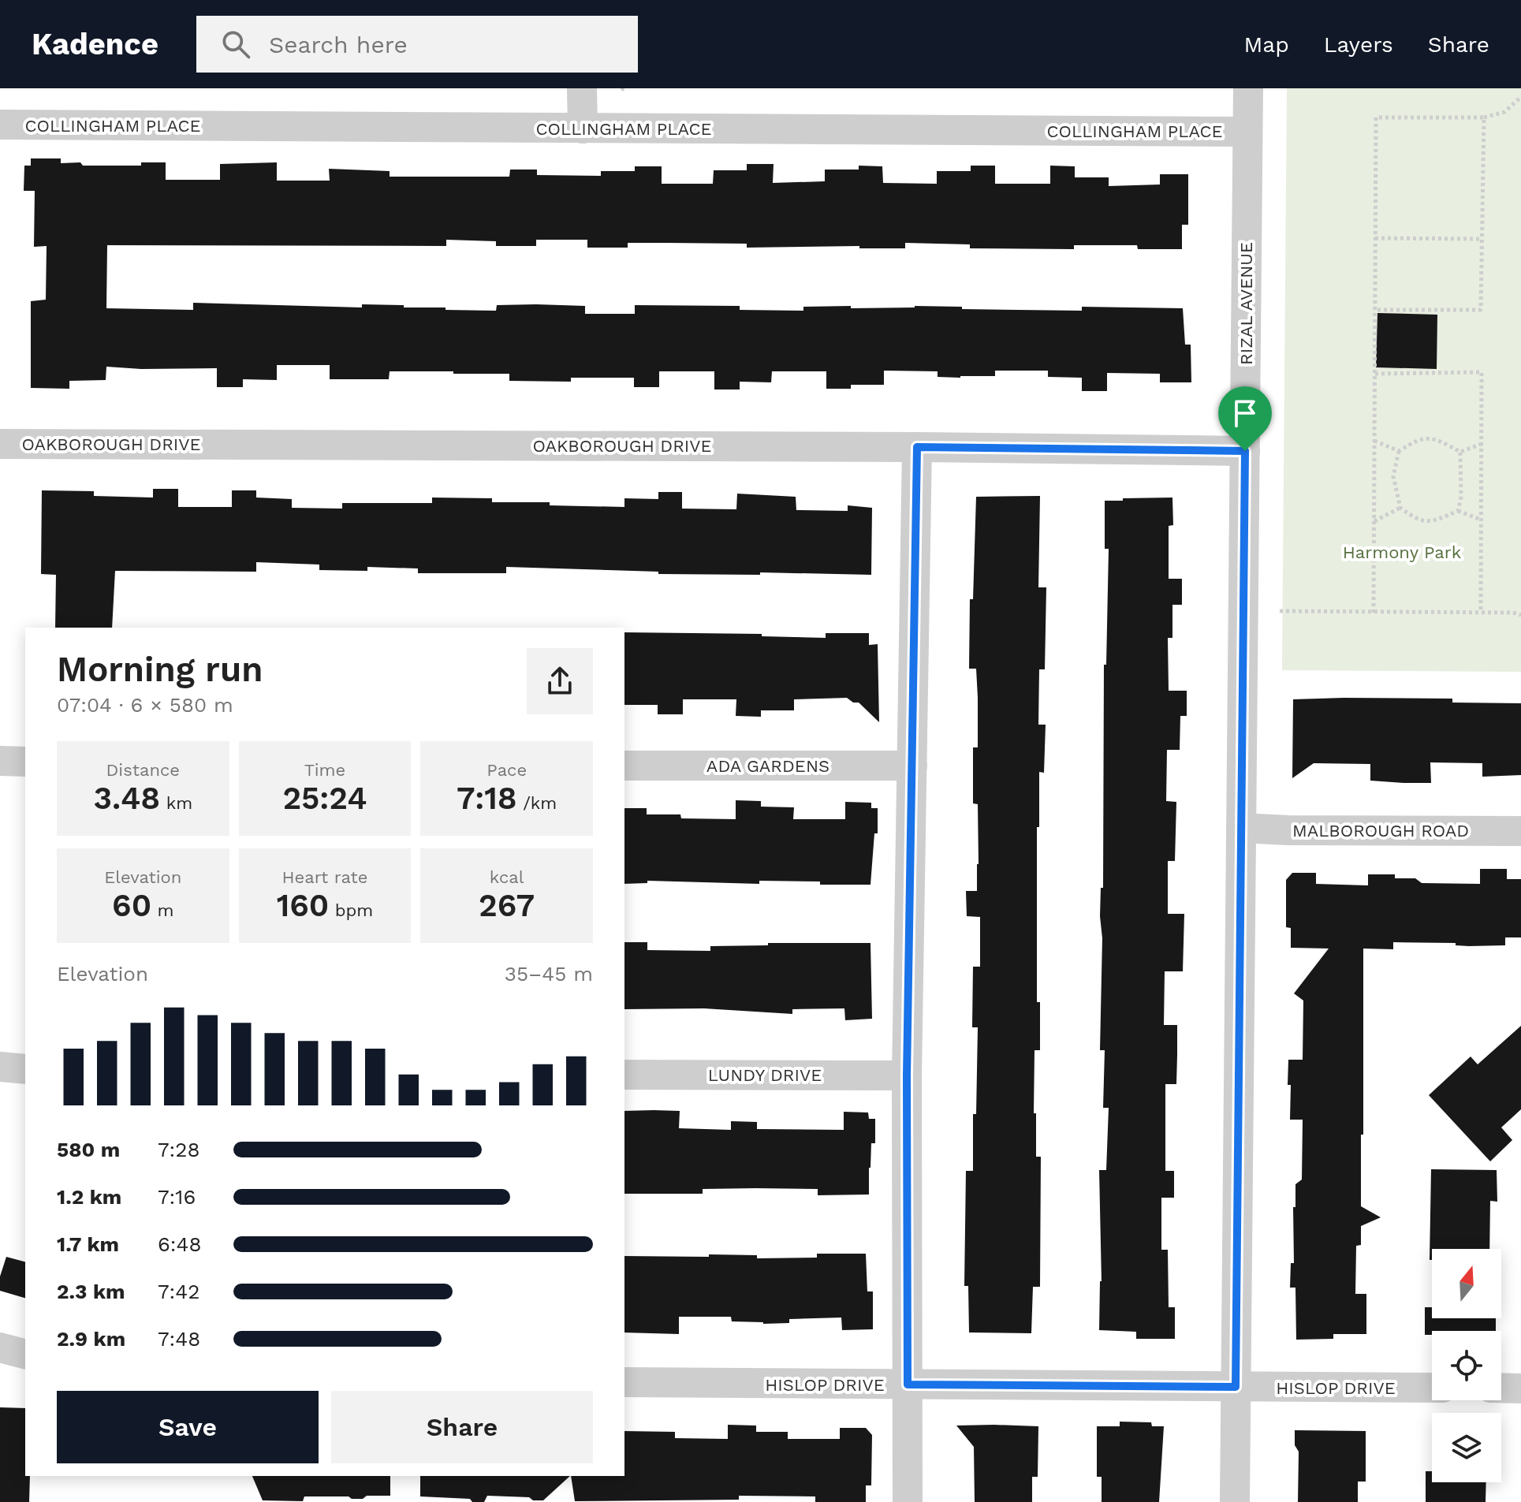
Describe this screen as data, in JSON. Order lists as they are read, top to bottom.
{
  "streets": {
    "street": [
      "COLLINGHAM PLACE",
      "RIZAL AVENUE",
      "OAKBOROUGH DRIVE",
      "ADA GARDENS",
      "MALBOROUGH ROAD",
      "LUNDY DRIVE",
      "HISLOP DRIVE"
    ]
  },
  "crossings": [
    ["COLLINGHAM PLACE", "RIZAL AVENUE"],
    ["RIZAL AVENUE", "OAKBOROUGH DRIVE"],
    ["RIZAL AVENUE", "MALBOROUGH ROAD"],
    ["RIZAL AVENUE", "HISLOP DRIVE"]
  ],
  "parks": ["Harmony Park"],
  "north": "top",
  "page": {
    "header": "Kadence",
    "search": "Search here",
    "nav": ["Map", "Layers", "Share"],
    "heading": ["Morning run", "07:04 · 6 × 580 m"],
    "stats": [
      ["Distance", "3.48 km"],
      ["Time", "25:24"],
      ["Pace", "7:18 /km"],
      ["Elevation", "60 m"],
      ["Heart rate", "160 bpm"],
      ["kcal", "267"]
    ],
    "chart": ["Elevation", "35–45 m"],
    "list": [
      {
        "name": "580 m",
        "note": "7:28"
      },
      {
        "name": "1.2 km",
        "note": "7:16"
      },
      {
        "name": "1.7 km",
        "note": "6:48"
      },
      {
        "name": "2.3 km",
        "note": "7:42"
      },
      {
        "name": "2.9 km",
        "note": "7:48"
      }
    ],
    "buttons": ["Save", "Share"]
  }
}
